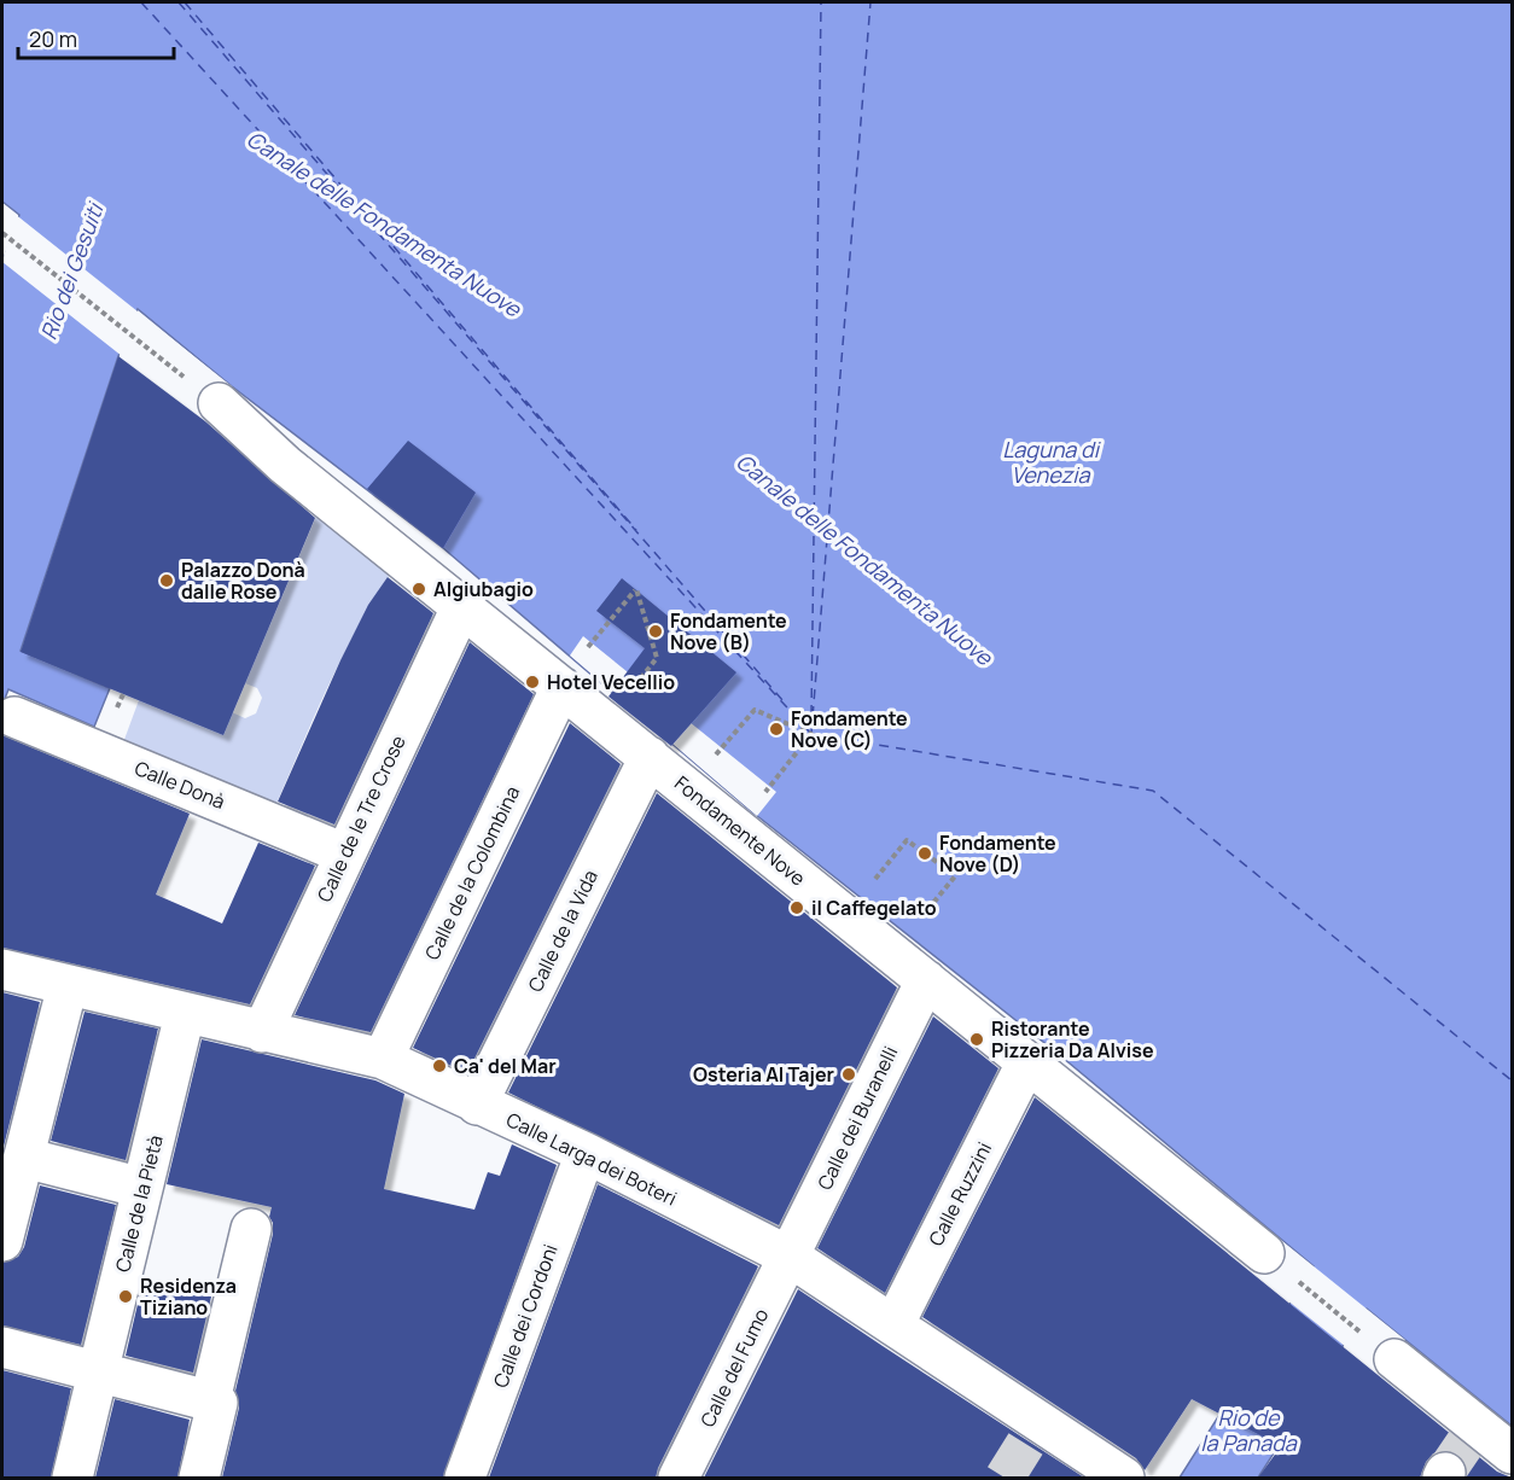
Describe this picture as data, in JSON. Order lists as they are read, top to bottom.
{
  "streets": {
    "street": [
      "Calle Donà",
      "Calle de le Tre Crose",
      "Fondamente Nove",
      "Calle de la Colombina",
      "Calle de la Vida",
      "Calle dei Buranelli",
      "Calle Larga dei Boteri",
      "Calle Ruzzini",
      "Calle de la Pietà",
      "Calle dei Cordoni",
      "Calle del Fumo"
    ]
  },
  "crossings": [
    ["Calle Donà", "Calle de le Tre Crose"],
    ["Calle de le Tre Crose", "Fondamente Nove"],
    ["Calle de le Tre Crose", "Calle Larga dei Boteri"],
    ["Fondamente Nove", "Calle de la Colombina"],
    ["Fondamente Nove", "Calle de la Vida"],
    ["Fondamente Nove", "Calle dei Buranelli"],
    ["Fondamente Nove", "Calle Ruzzini"],
    ["Calle de la Colombina", "Calle Larga dei Boteri"],
    ["Calle de la Vida", "Calle Larga dei Boteri"],
    ["Calle dei Buranelli", "Calle Larga dei Boteri"],
    ["Calle dei Buranelli", "Calle del Fumo"],
    ["Calle Larga dei Boteri", "Calle Ruzzini"],
    ["Calle Larga dei Boteri", "Calle de la Pietà"],
    ["Calle Larga dei Boteri", "Calle dei Cordoni"],
    ["Calle Larga dei Boteri", "Calle del Fumo"]
  ],
  "water": [
    "Canale delle Fondamenta Nuove",
    "Rio dei Gesuiti",
    "Laguna di Venezia",
    "Rio de la Panada"
  ],
  "places": [
    "Palazzo Donà dalle Rose",
    "Algiubagio",
    "Fondamente Nove (B)",
    "Hotel Vecellio",
    "Fondamente Nove (C)",
    "Fondamente Nove (D)",
    "il Caffegelato",
    "Ristorante Pizzeria Da Alvise",
    "Ca' del Mar",
    "Osteria Al Tajer",
    "Residenza Tiziano"
  ],
  "scale_bar": "20 m"
}
